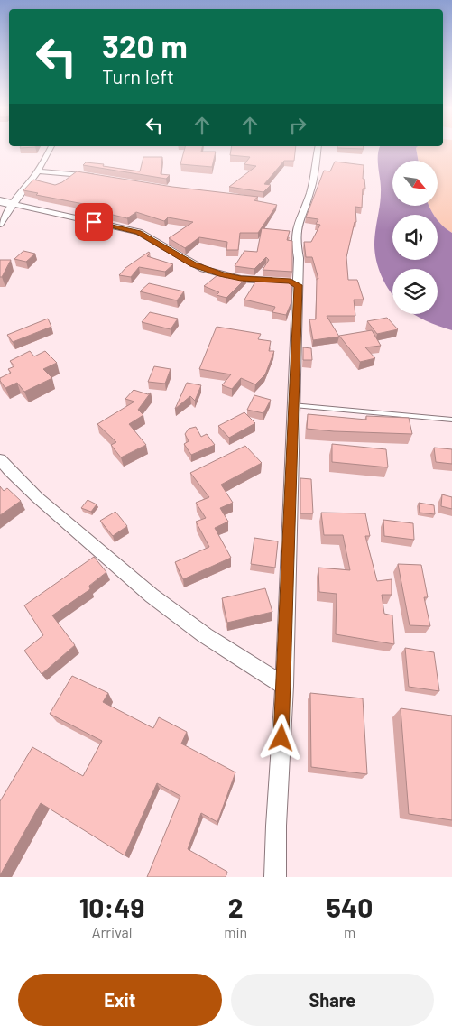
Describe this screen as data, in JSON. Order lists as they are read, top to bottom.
{
  "north": "bottom right",
  "page": {
    "turn": ["320 m", "Turn left"],
    "eta": [
      "10:49",
      "Arrival",
      "2",
      "min",
      "540",
      "m"
    ],
    "buttons": ["Exit", "Share"]
  }
}
